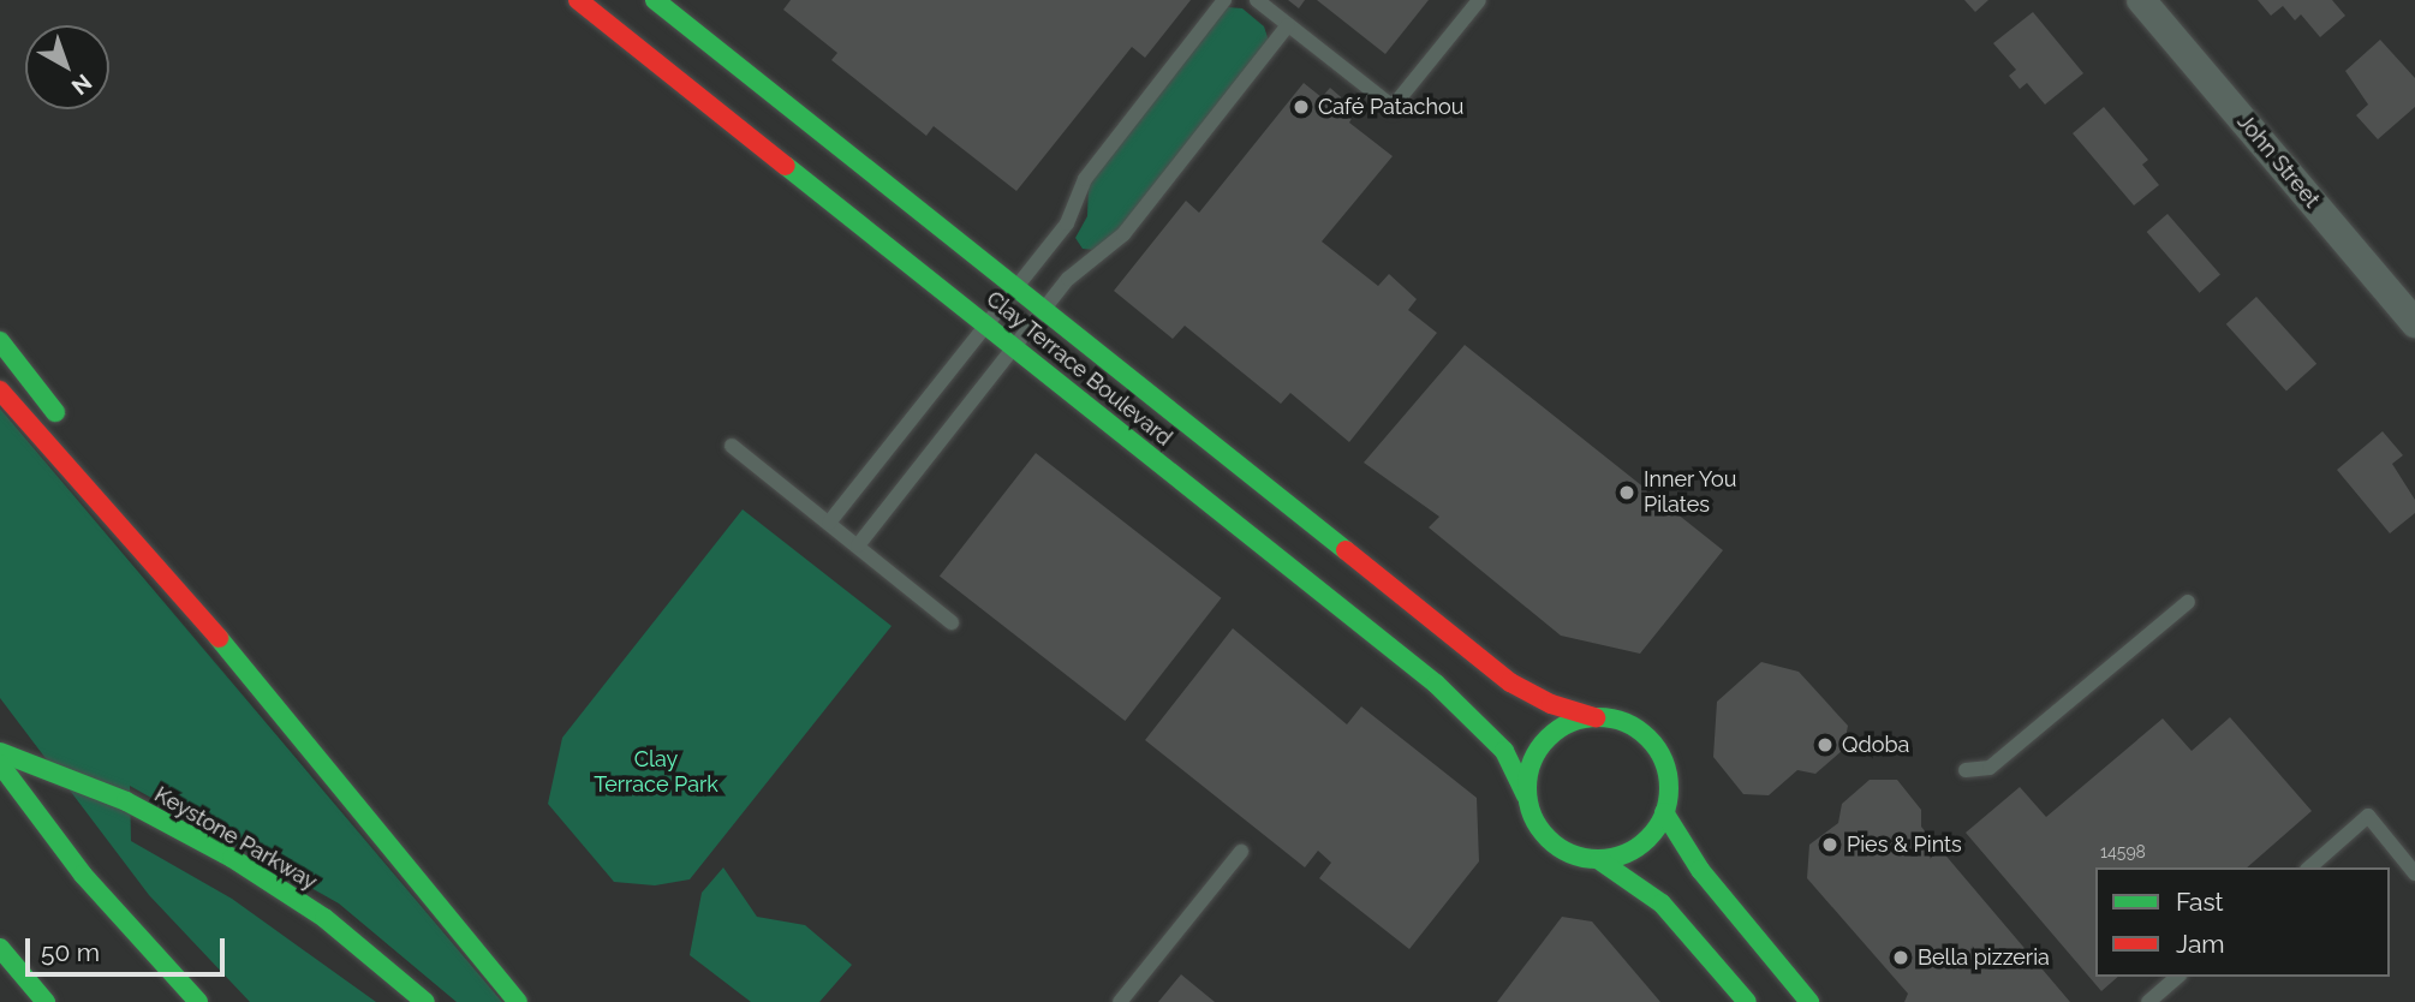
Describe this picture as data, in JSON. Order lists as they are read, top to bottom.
{
  "streets": {
    "main road": ["Clay Terrace Boulevard", "Keystone Parkway"],
    "street": ["John Street"]
  },
  "parks": ["Clay Terrace Park"],
  "places": [
    "Café Patachou",
    "Inner You Pilates",
    "Qdoba",
    "Pies & Pints",
    "Bella pizzeria"
  ],
  "house_numbers": ["14598"],
  "legend": ["Fast", "Jam"],
  "scale_bar": "50 m",
  "north": "bottom right"
}
